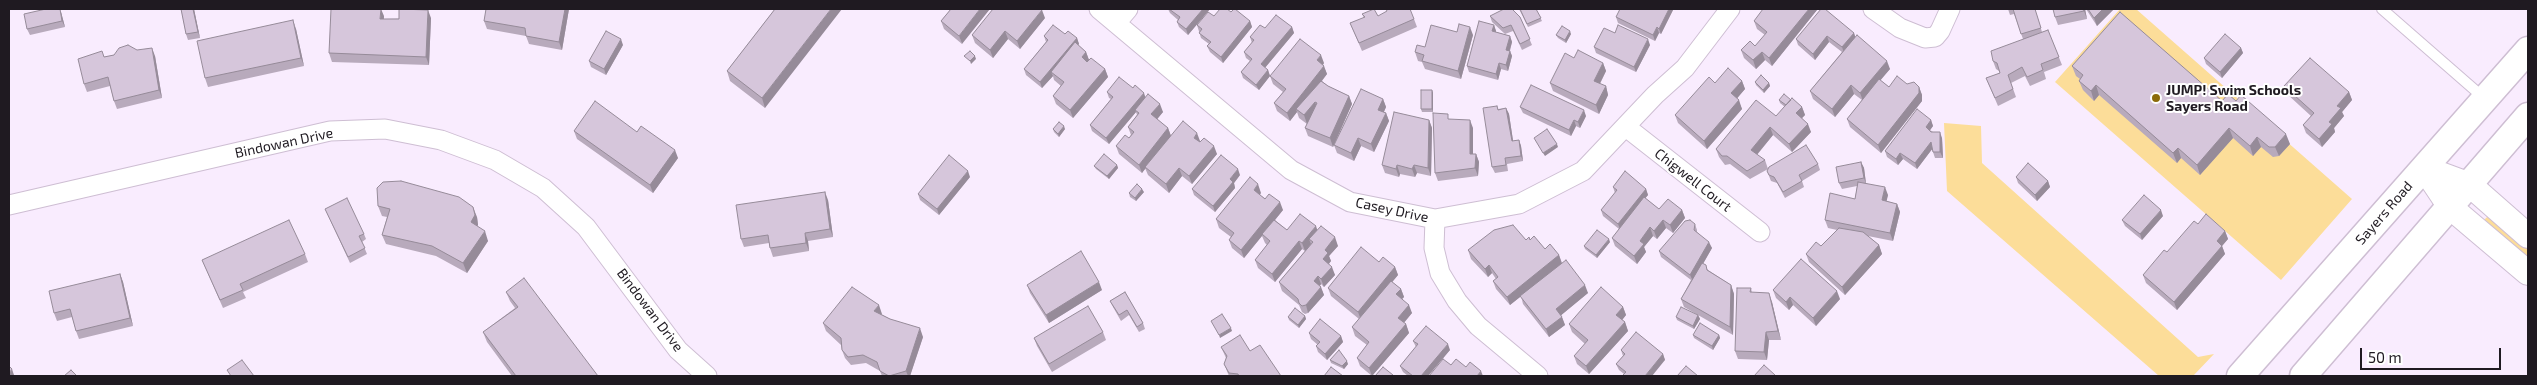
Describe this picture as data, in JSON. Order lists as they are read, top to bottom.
{
  "streets": {
    "main road": ["Sayers Road"],
    "street": ["Bindowan Drive", "Chigwell Court", "Casey Drive"]
  },
  "crossings": [
    ["Chigwell Court", "Casey Drive"]
  ],
  "places": ["JUMP! Swim Schools Sayers Road"],
  "scale_bar": "50 m"
}
